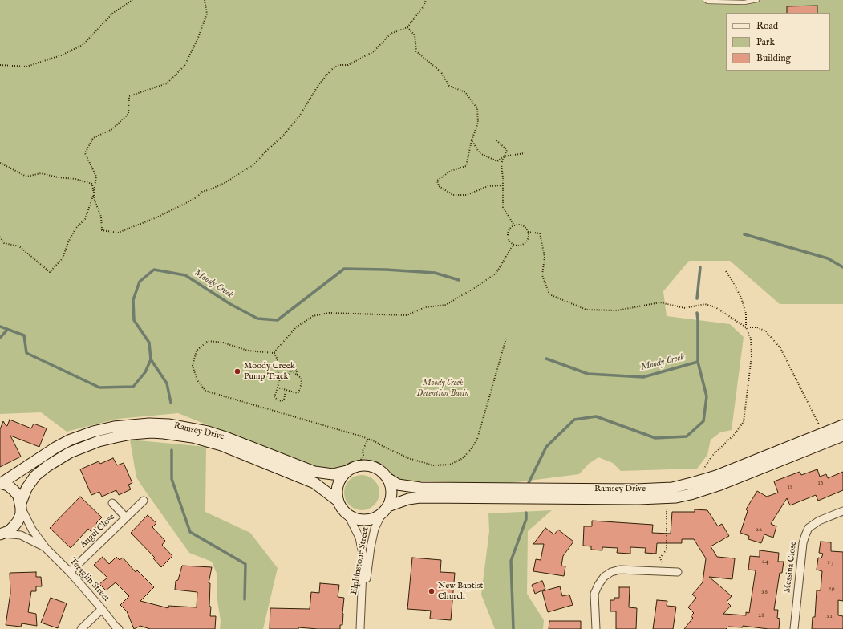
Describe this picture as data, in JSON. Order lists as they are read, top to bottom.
{
  "streets": {
    "main road": ["Ramsey Drive"],
    "street": [
      "Angel Close",
      "Elphinstone Street",
      "Messina Close",
      "Teraglin Street"
    ]
  },
  "crossings": [
    ["Ramsey Drive", "Elphinstone Street"],
    ["Ramsey Drive", "Teraglin Street"],
    ["Angel Close", "Teraglin Street"]
  ],
  "water": ["Moody Creek"],
  "parks": ["Moody Creek Detention Basin"],
  "places": ["Moody Creek Pump Track", "New Baptist Church"],
  "house_numbers": [
    "16",
    "18",
    "22",
    "24",
    "17",
    "19",
    "26",
    "28",
    "21"
  ],
  "legend": ["Road", "Park", "Building"]
}
